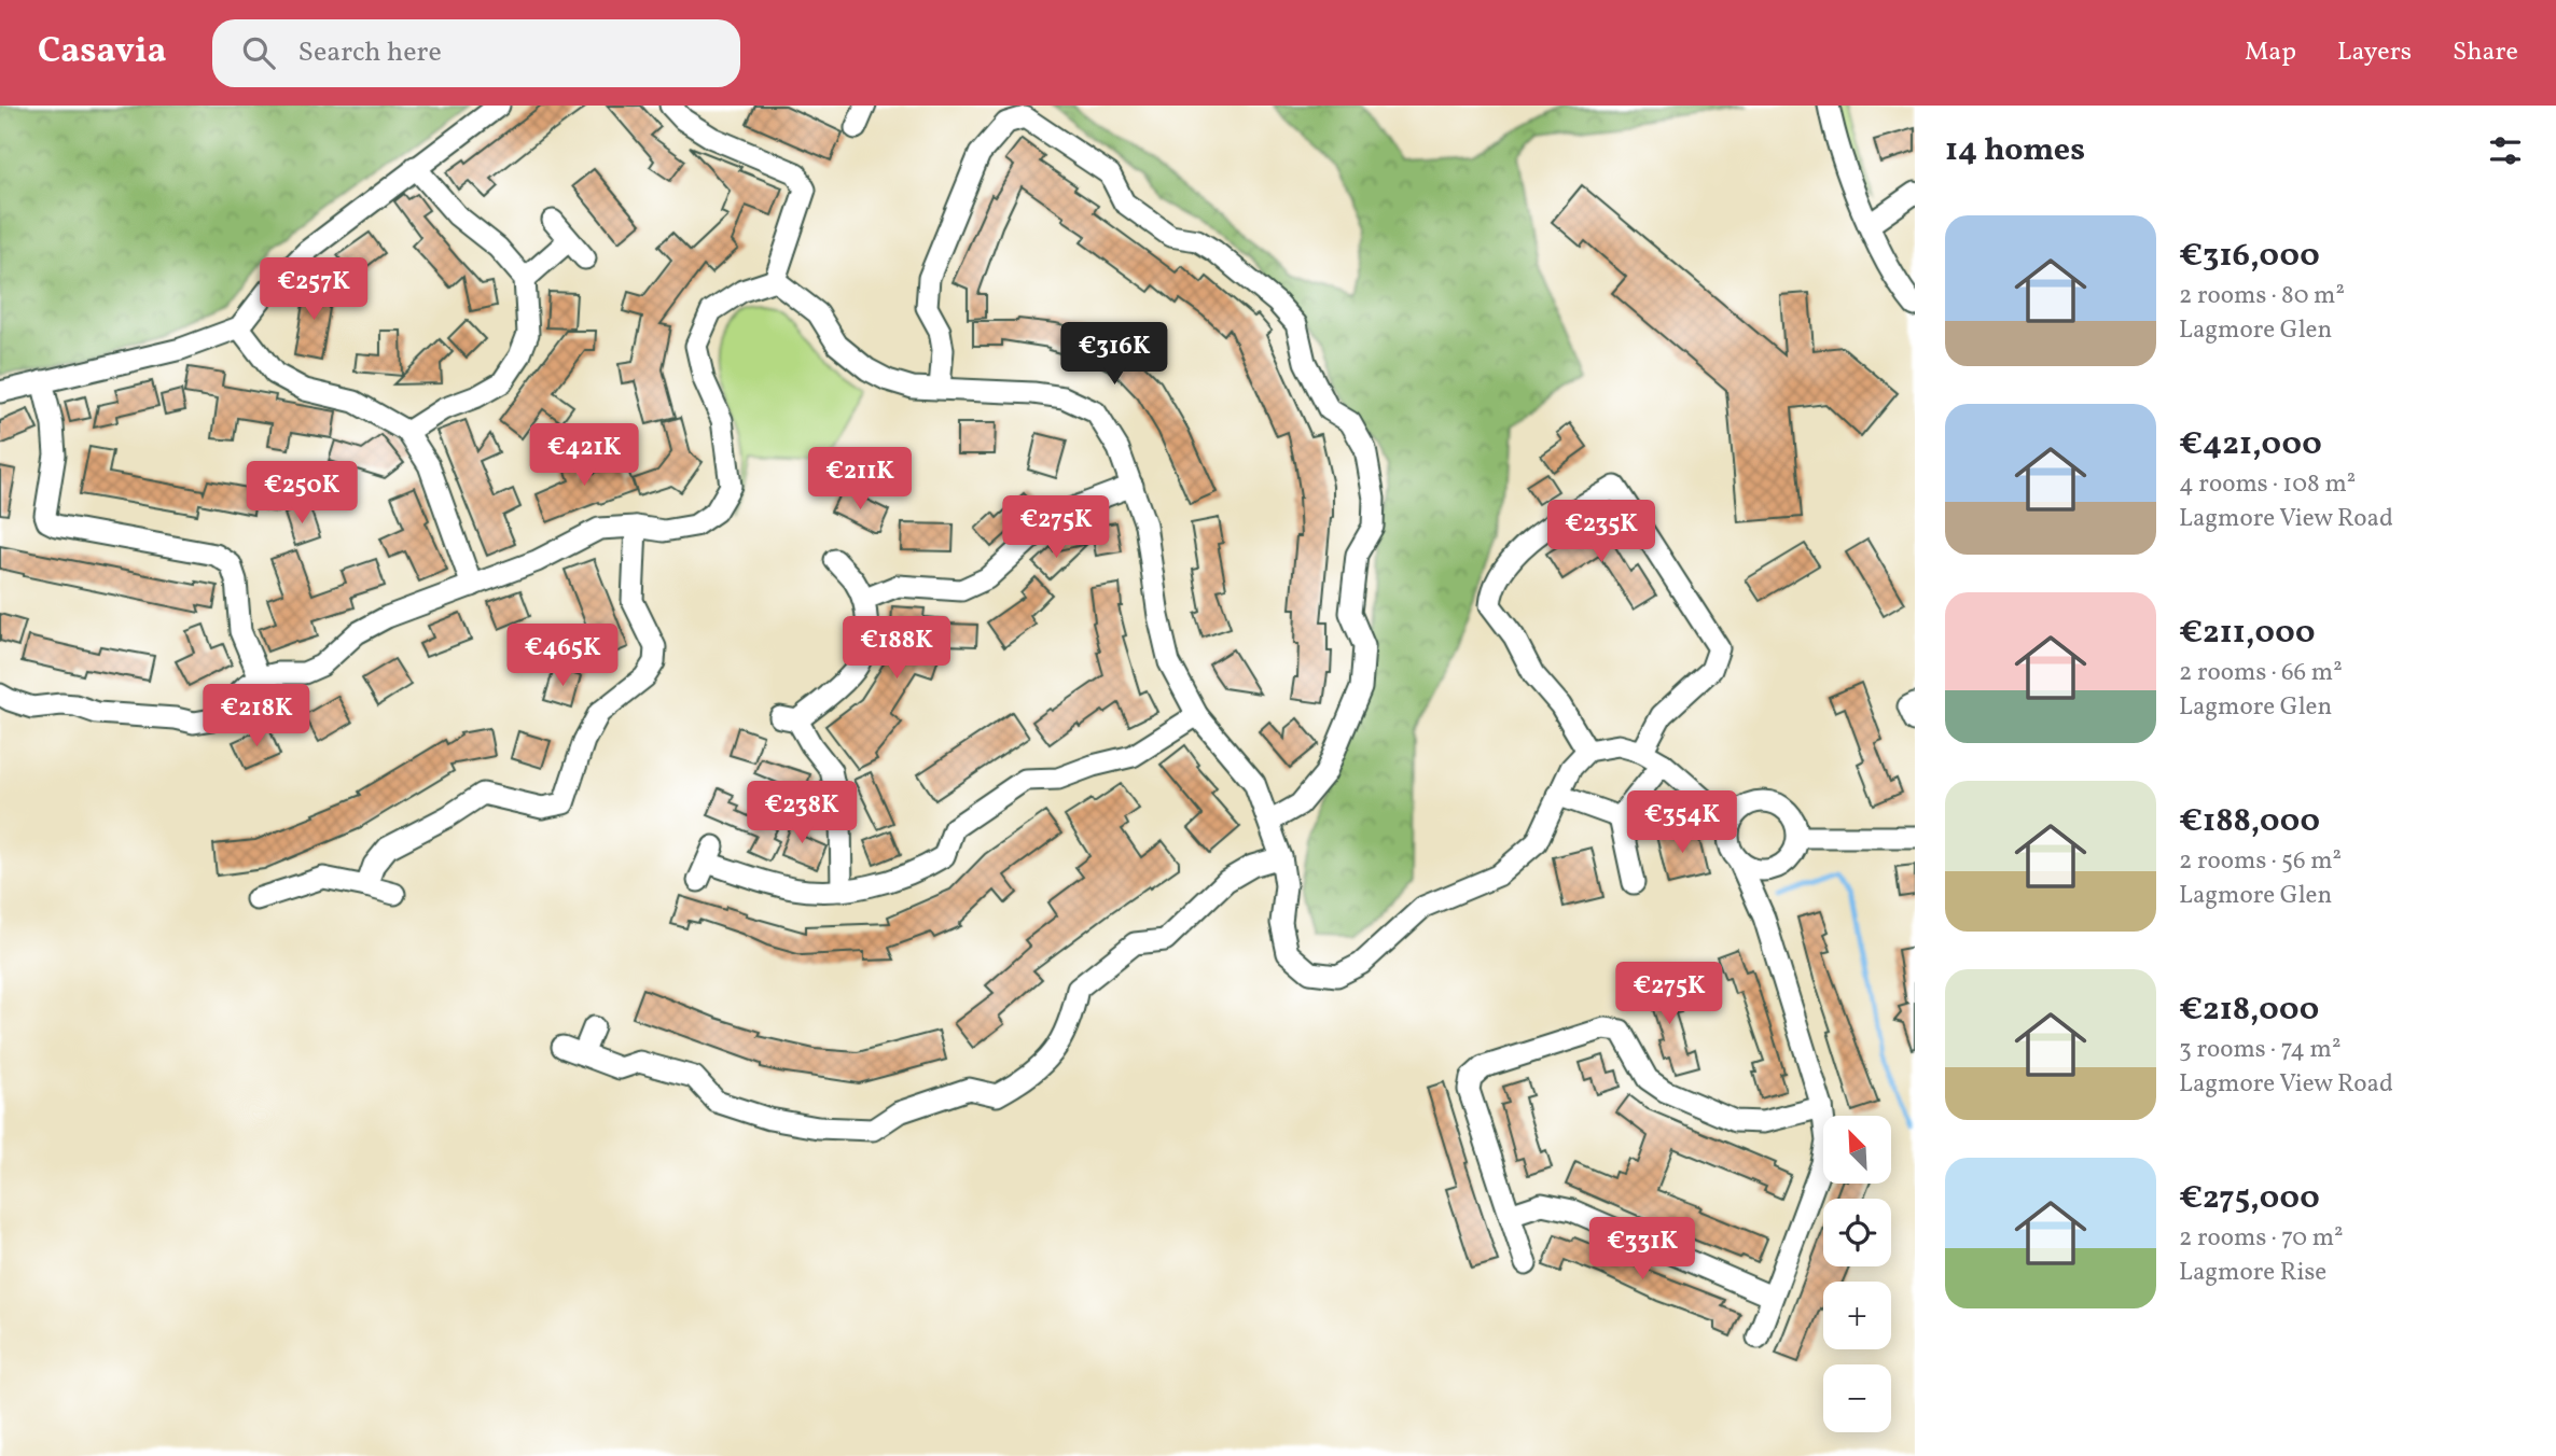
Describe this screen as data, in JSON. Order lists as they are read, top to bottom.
{
  "north": "top left",
  "page": {
    "header": "Casavia",
    "search": "Search here",
    "nav": ["Map", "Layers", "Share"],
    "heading": "14 homes",
    "list": [
      {
        "name": "€316,000",
        "note": "2 rooms · 80 m² · Lagmore Glen"
      },
      {
        "name": "€421,000",
        "note": "4 rooms · 108 m² · Lagmore View Road"
      },
      {
        "name": "€211,000",
        "note": "2 rooms · 66 m² · Lagmore Glen"
      },
      {
        "name": "€188,000",
        "note": "2 rooms · 56 m² · Lagmore Glen"
      },
      {
        "name": "€218,000",
        "note": "3 rooms · 74 m² · Lagmore View Road"
      },
      {
        "name": "€275,000",
        "note": "2 rooms · 70 m² · Lagmore Rise"
      }
    ],
    "price": [
      "€257K",
      "€316K",
      "€421K",
      "€211K",
      "€250K",
      "€275K",
      "€235K",
      "€188K",
      "€465K",
      "€218K",
      "€238K",
      "€354K",
      "€275K",
      "€331K"
    ],
    "map_buttons": ["+", "−"]
  }
}
